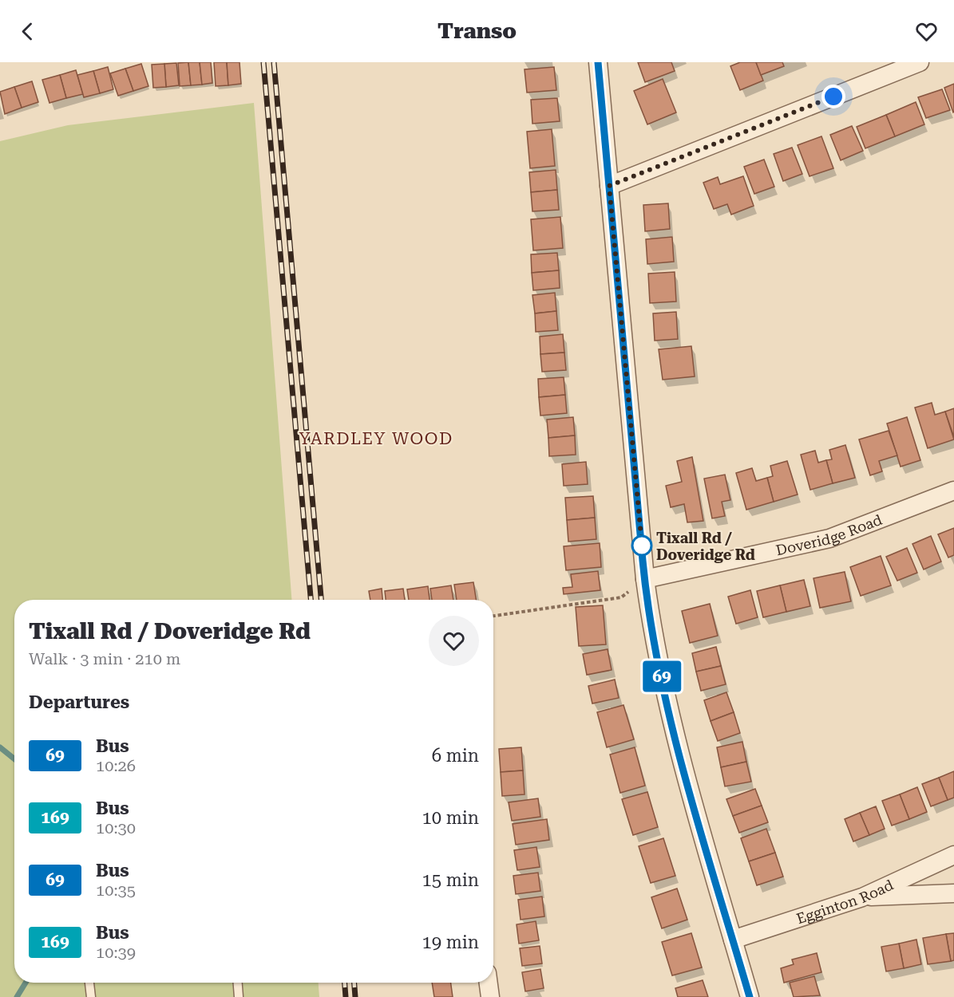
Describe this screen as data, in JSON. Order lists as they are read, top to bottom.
{
  "streets": {
    "street": ["Doveridge Road", "Egginton Road"]
  },
  "districts": ["YARDLEY WOOD"],
  "places": ["Tixall Rd / Doveridge Rd"],
  "lines": ["bus line 69"],
  "page": {
    "header": "Transo",
    "on_map": "69",
    "heading": [
      ["Tixall Rd / Doveridge Rd", "Walk · 3 min · 210 m"],
      "Departures"
    ],
    "list": [
      {
        "mark": "69",
        "name": "Bus",
        "note": "10:26",
        "value": "6 min"
      },
      {
        "mark": "169",
        "name": "Bus",
        "note": "10:30",
        "value": "10 min"
      },
      {
        "mark": "69",
        "name": "Bus",
        "note": "10:35",
        "value": "15 min"
      },
      {
        "mark": "169",
        "name": "Bus",
        "note": "10:39",
        "value": "19 min"
      }
    ]
  }
}
